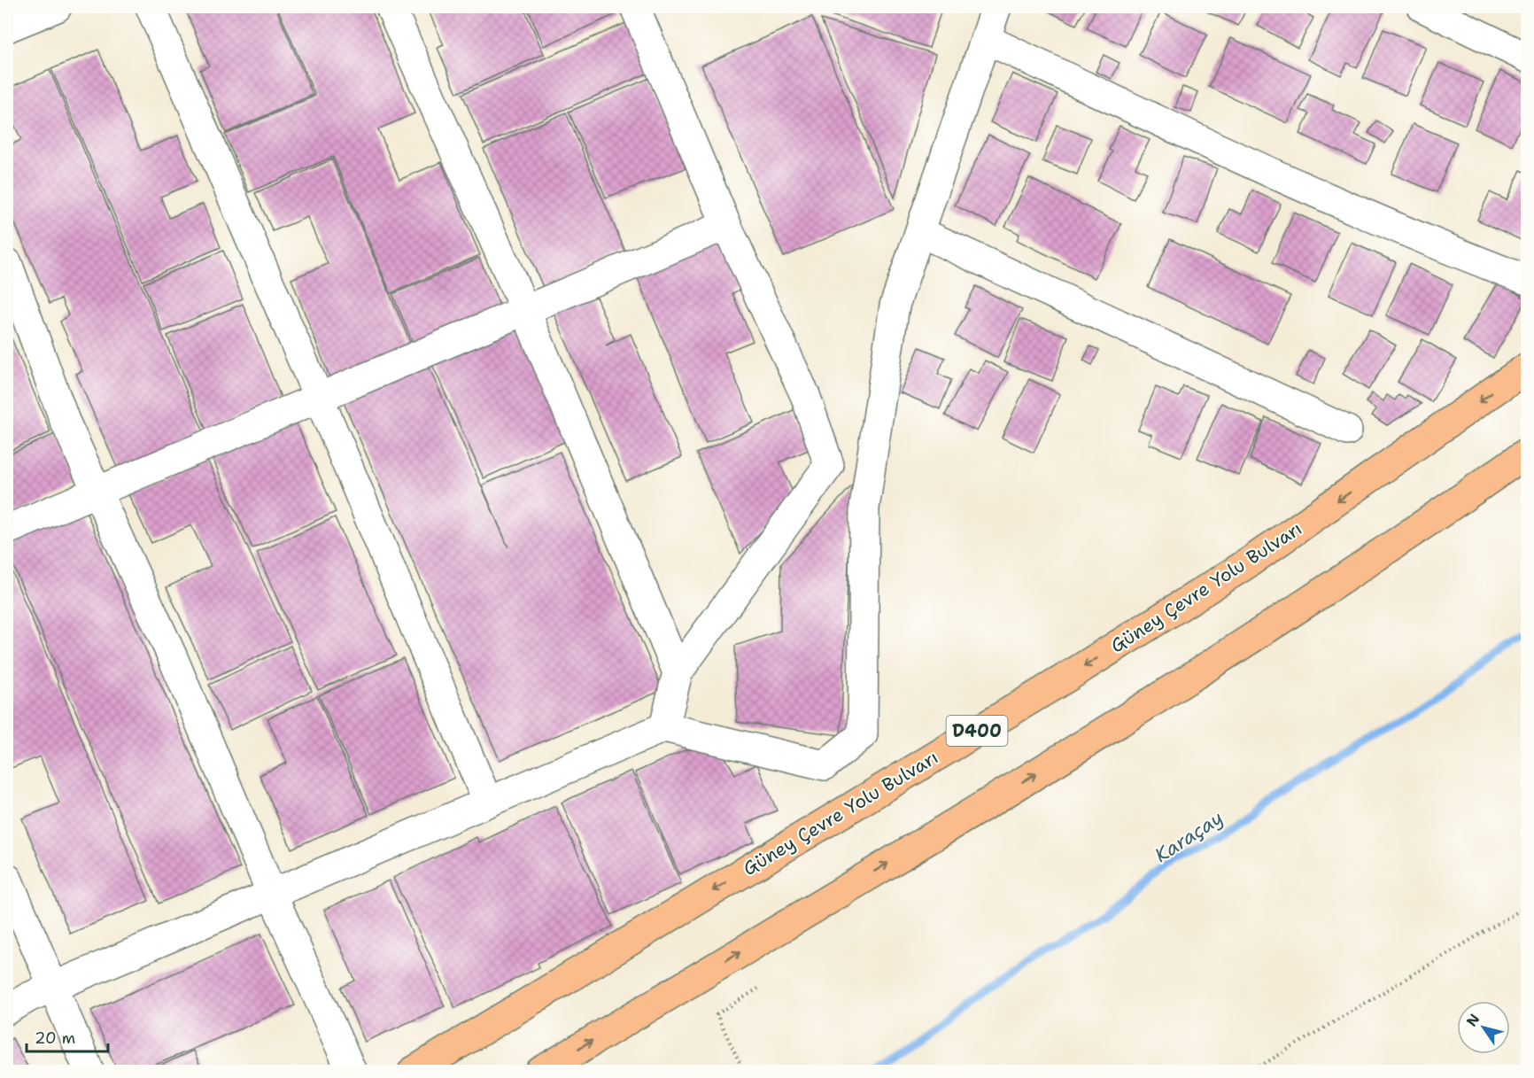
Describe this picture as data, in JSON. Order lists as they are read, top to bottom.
{
  "streets": {
    "highway": ["Güney Çevre Yolu Bulvarı", "D400"]
  },
  "water": ["Karaçay"],
  "scale_bar": "20 m",
  "north": "top left"
}
